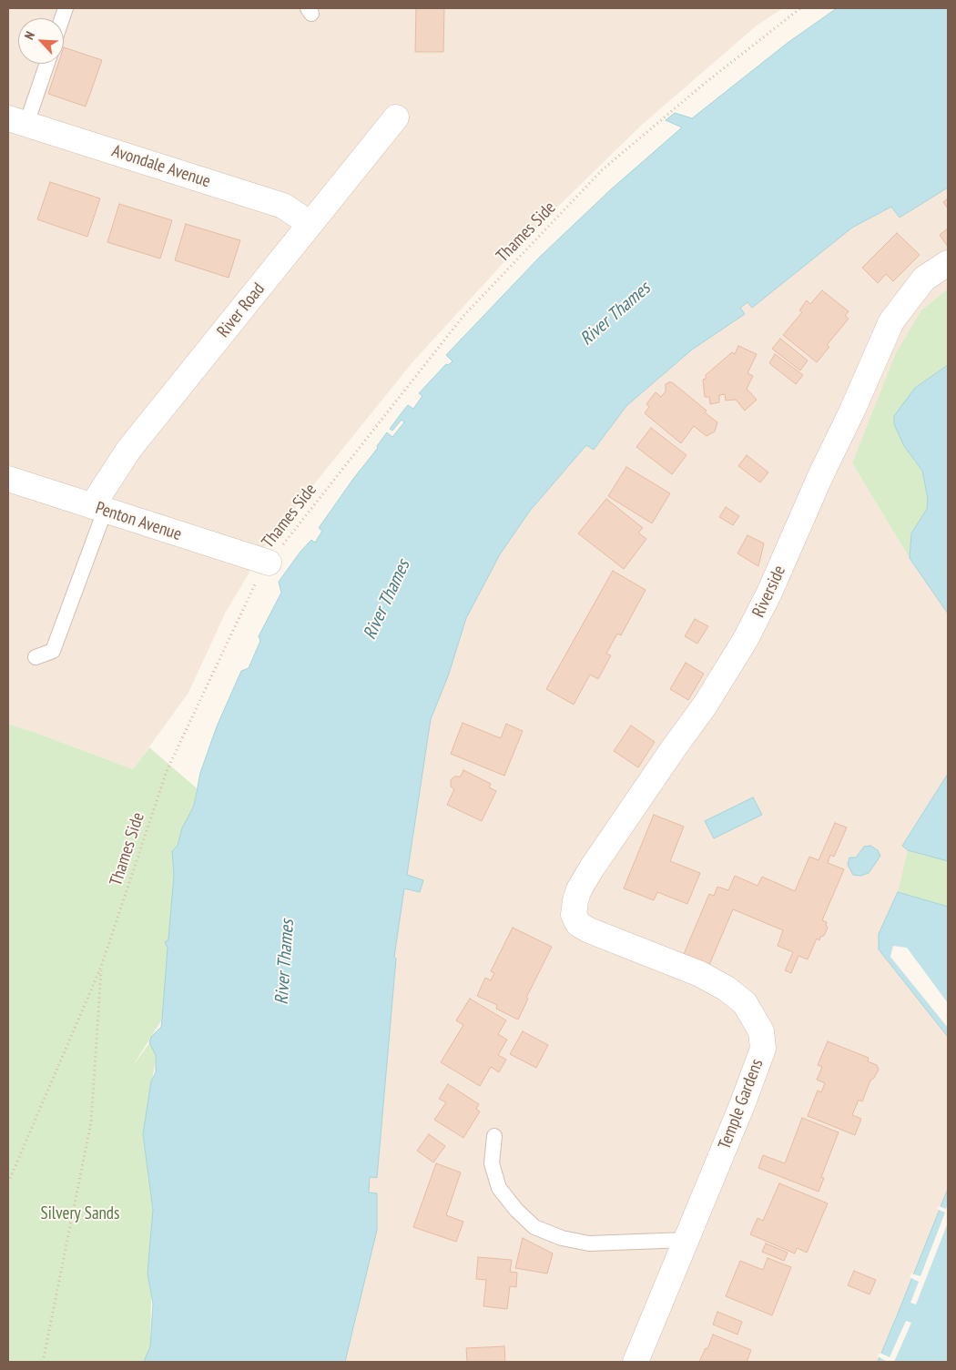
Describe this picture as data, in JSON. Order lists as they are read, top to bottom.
{
  "streets": {
    "street": [
      "Avondale Avenue",
      "River Road",
      "Penton Avenue",
      "Riverside",
      "Temple Gardens"
    ],
    "path": ["Thames Side"]
  },
  "crossings": [
    ["Avondale Avenue", "River Road"],
    ["Thames Side", "Penton Avenue"],
    ["River Road", "Penton Avenue"],
    ["Riverside", "Temple Gardens"]
  ],
  "water": ["River Thames"],
  "parks": ["Silvery Sands"],
  "north": "top left"
}
